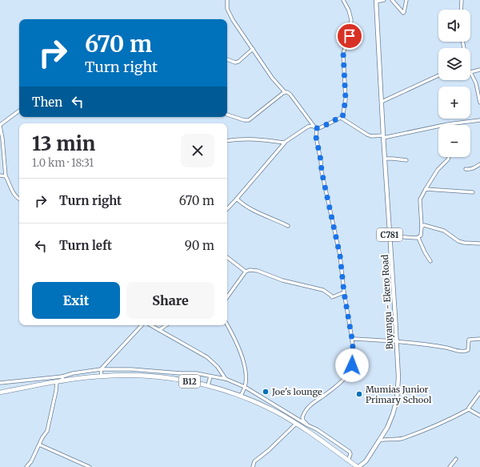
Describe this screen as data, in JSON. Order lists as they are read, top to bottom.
{
  "streets": {
    "highway": ["B12"],
    "main road": ["C781", "Buyangu - Ekero Road"]
  },
  "crossings": [
    ["Buyangu - Ekero Road", "B12"]
  ],
  "places": ["Joe's lounge", "Mumias Junior Primary School"],
  "page": {
    "map_buttons": ["+", "−"],
    "turn": ["670 m", "Turn right"],
    "then": "Then",
    "heading": ["13 min", "1.0 km · 18:31"],
    "list": [
      {
        "name": "Turn right",
        "value": "670 m"
      },
      {
        "name": "Turn left",
        "value": "90 m"
      }
    ],
    "buttons": ["Exit", "Share"]
  }
}
